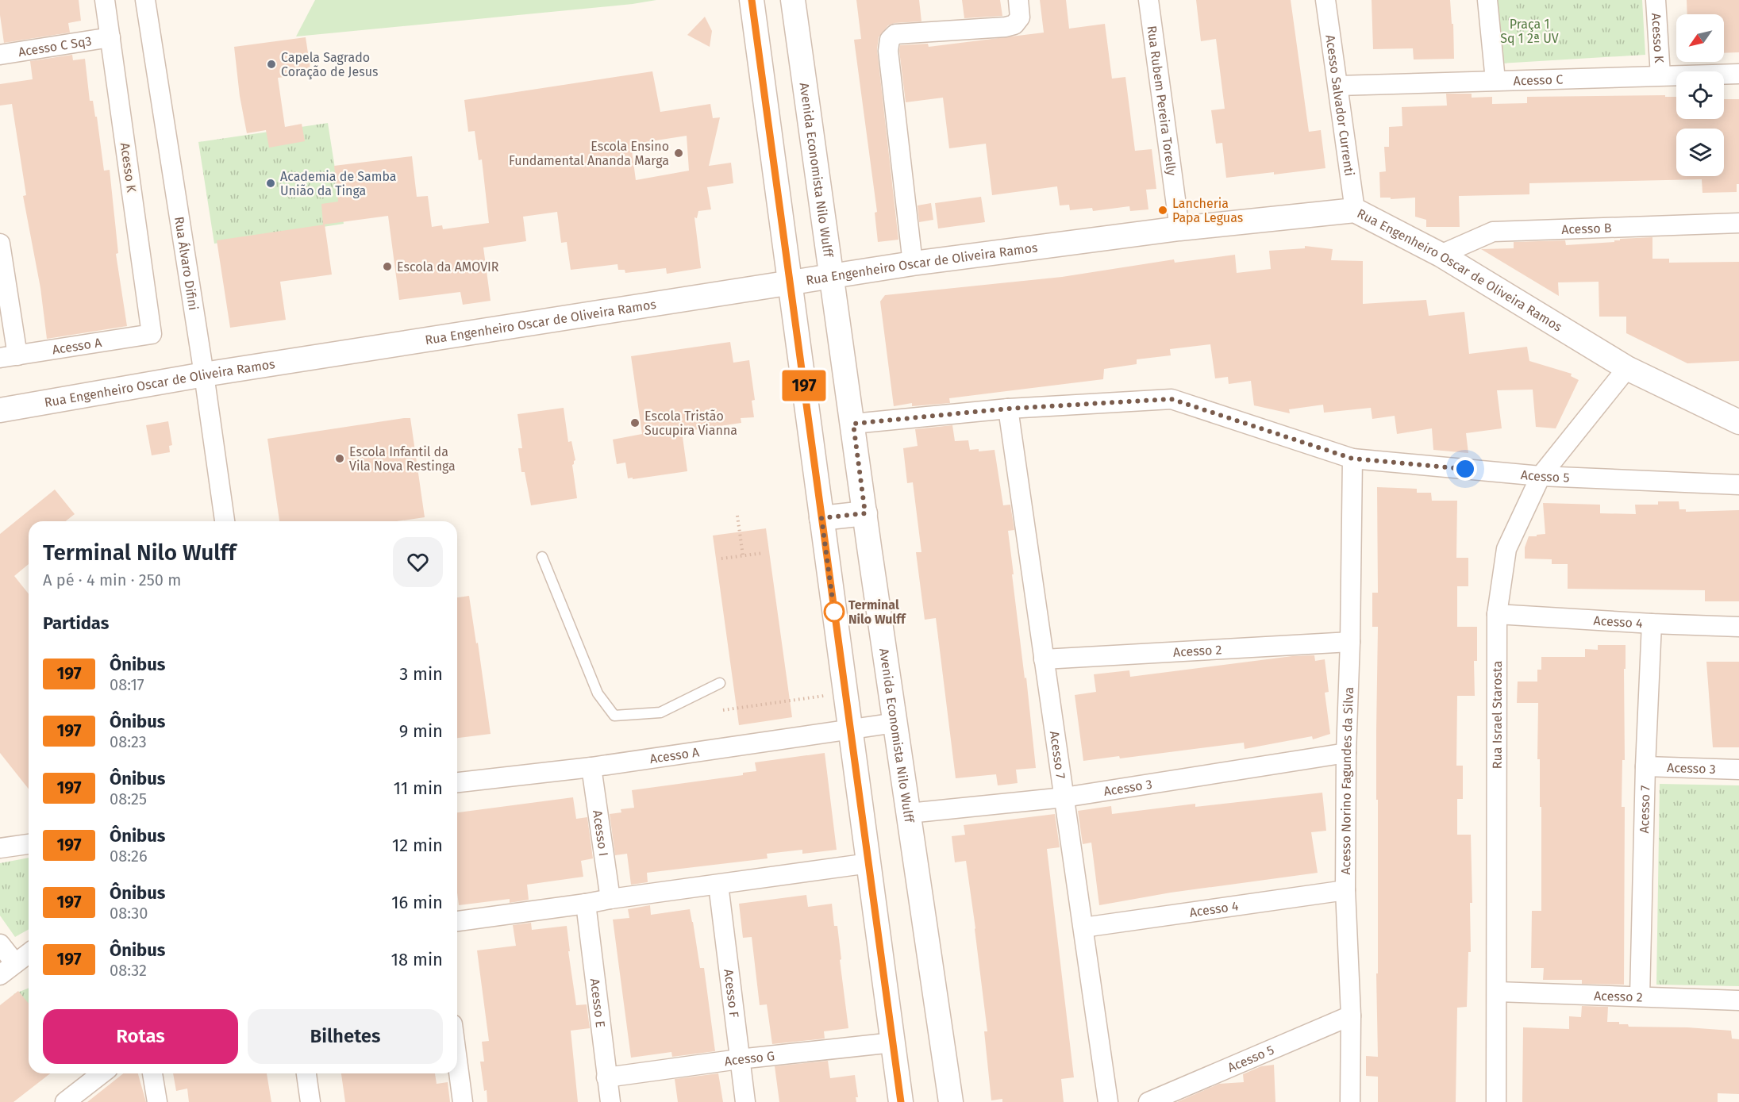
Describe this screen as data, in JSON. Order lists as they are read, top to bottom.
{
  "streets": {
    "street": [
      "Acesso K",
      "Acesso C Sq3",
      "Acesso C",
      "Rua Rubem Pereira Torelly",
      "Acesso Salvador Currenti",
      "Avenida Economista Nilo Wulff",
      "Acesso B",
      "Rua Álvaro Difini",
      "Rua Engenheiro Oscar de Oliveira Ramos",
      "Acesso A",
      "Acesso 5",
      "Acesso 4",
      "Acesso 2",
      "Rua Israel Starosta",
      "Acesso 7",
      "Acesso 3",
      "Acesso Norino Fagundes da Silva",
      "Acesso I",
      "Acesso F",
      "Acesso E",
      "Acesso G"
    ]
  },
  "crossings": [
    ["Acesso K", "Acesso C Sq3"],
    ["Acesso K", "Acesso C"],
    ["Acesso K", "Acesso A"],
    ["Acesso C", "Acesso Salvador Currenti"],
    ["Rua Rubem Pereira Torelly", "Rua Engenheiro Oscar de Oliveira Ramos"],
    ["Acesso Salvador Currenti", "Rua Engenheiro Oscar de Oliveira Ramos"],
    ["Avenida Economista Nilo Wulff", "Rua Engenheiro Oscar de Oliveira Ramos"],
    ["Avenida Economista Nilo Wulff", "Acesso A"],
    ["Avenida Economista Nilo Wulff", "Acesso 5"],
    ["Avenida Economista Nilo Wulff", "Acesso 3"],
    ["Acesso B", "Rua Engenheiro Oscar de Oliveira Ramos"],
    ["Rua Álvaro Difini", "Rua Engenheiro Oscar de Oliveira Ramos"],
    ["Rua Engenheiro Oscar de Oliveira Ramos", "Rua Israel Starosta"],
    ["Acesso A", "Acesso I"],
    ["Acesso 5", "Rua Israel Starosta"],
    ["Acesso 5", "Acesso 7"],
    ["Acesso 5", "Acesso Norino Fagundes da Silva"],
    ["Acesso 4", "Rua Israel Starosta"],
    ["Acesso 4", "Acesso 7"],
    ["Acesso 4", "Acesso Norino Fagundes da Silva"],
    ["Acesso 2", "Rua Israel Starosta"],
    ["Acesso 2", "Acesso 7"],
    ["Acesso 2", "Acesso Norino Fagundes da Silva"],
    ["Acesso 7", "Acesso 3"],
    ["Acesso 3", "Acesso Norino Fagundes da Silva"],
    ["Acesso F", "Acesso G"],
    ["Acesso E", "Acesso G"]
  ],
  "parks": ["Praça 1 Sq 1 2ª UV"],
  "places": [
    "Capela Sagrado Coração de Jesus",
    "Escola Ensino Fundamental Ananda Marga",
    "Academia de Samba União da Tinga",
    "Lancheria Papa Leguas",
    "Escola da AMOVIR",
    "Escola Tristão Sucupira Vianna",
    "Escola Infantil da Vila Nova Restinga",
    "Terminal Nilo Wulff"
  ],
  "lines": ["bus line 197"],
  "north": "bottom left",
  "page": {
    "on_map": "197",
    "heading": [
      ["Terminal Nilo Wulff", "A pé · 4 min · 250 m"],
      "Partidas"
    ],
    "list": [
      {
        "mark": "197",
        "name": "Ônibus",
        "note": "08:17",
        "value": "3 min"
      },
      {
        "mark": "197",
        "name": "Ônibus",
        "note": "08:23",
        "value": "9 min"
      },
      {
        "mark": "197",
        "name": "Ônibus",
        "note": "08:25",
        "value": "11 min"
      },
      {
        "mark": "197",
        "name": "Ônibus",
        "note": "08:26",
        "value": "12 min"
      },
      {
        "mark": "197",
        "name": "Ônibus",
        "note": "08:30",
        "value": "16 min"
      },
      {
        "mark": "197",
        "name": "Ônibus",
        "note": "08:32",
        "value": "18 min"
      }
    ],
    "buttons": ["Rotas", "Bilhetes"]
  }
}
